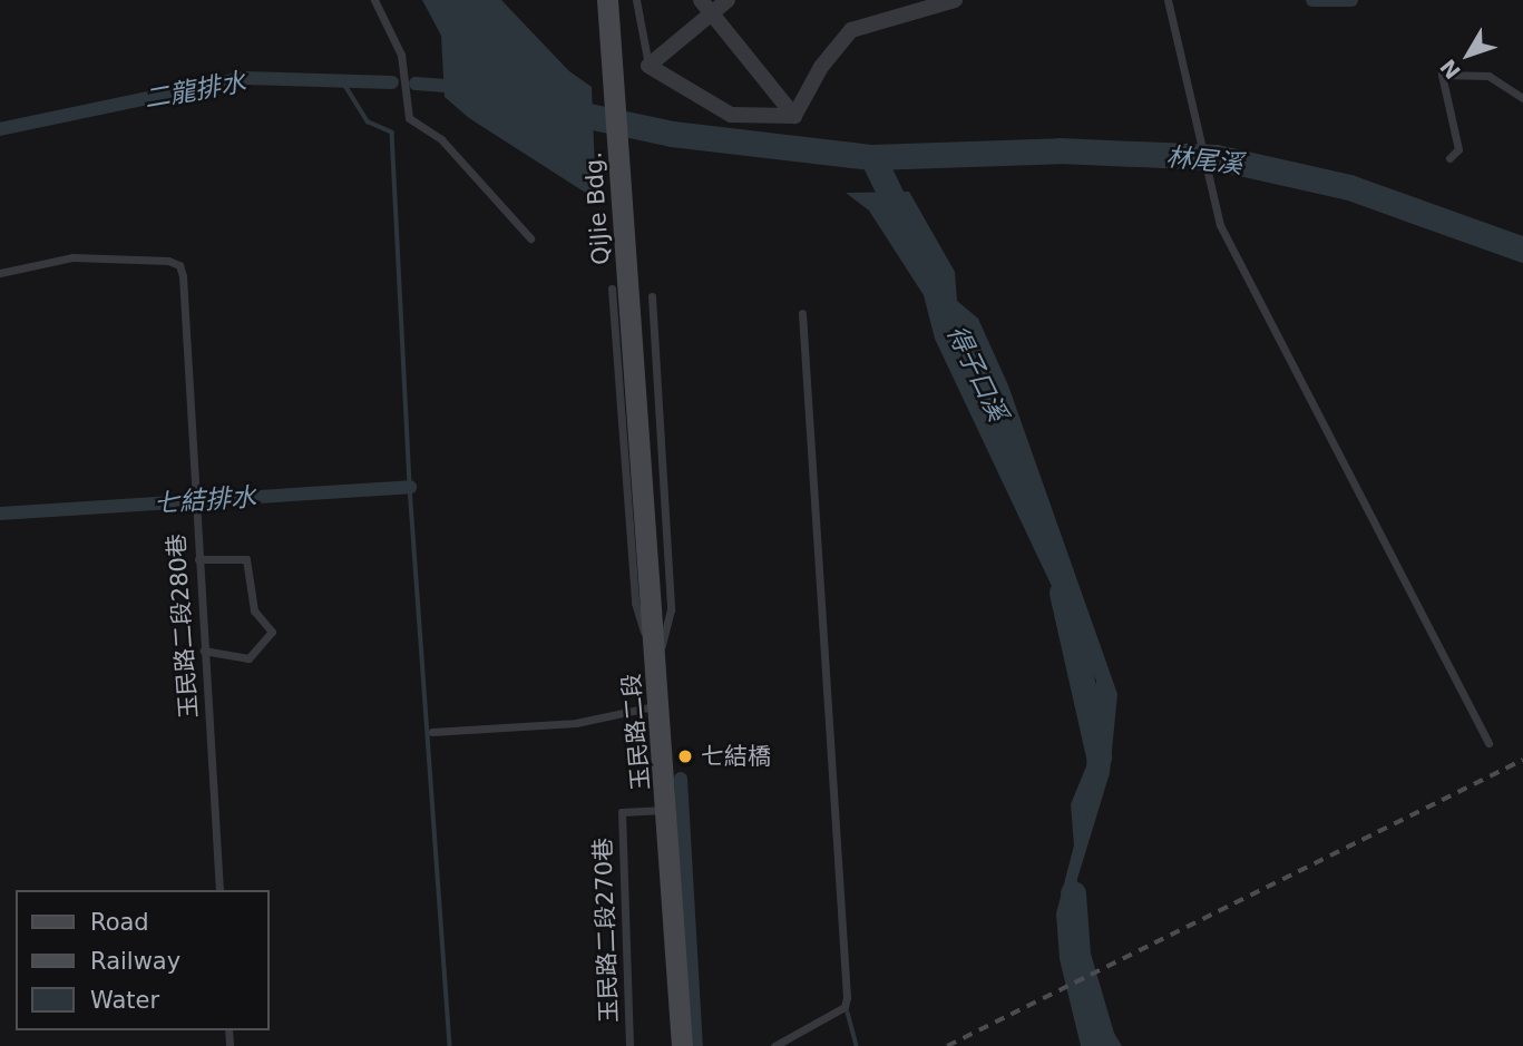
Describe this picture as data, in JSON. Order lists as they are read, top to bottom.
{
  "streets": {
    "street": ["QiJie Bdg.", "玉民路二段"],
    "lane": ["玉民路二段280巷", "玉民路二段270巷"]
  },
  "crossings": [
    ["QiJie Bdg.", "玉民路二段"],
    ["玉民路二段", "玉民路二段270巷"]
  ],
  "water": [
    "二龍排水",
    "林尾溪",
    "得子口溪",
    "七結排水"
  ],
  "places": ["七結橋"],
  "legend": ["Road", "Railway", "Water"],
  "north": "bottom left"
}
